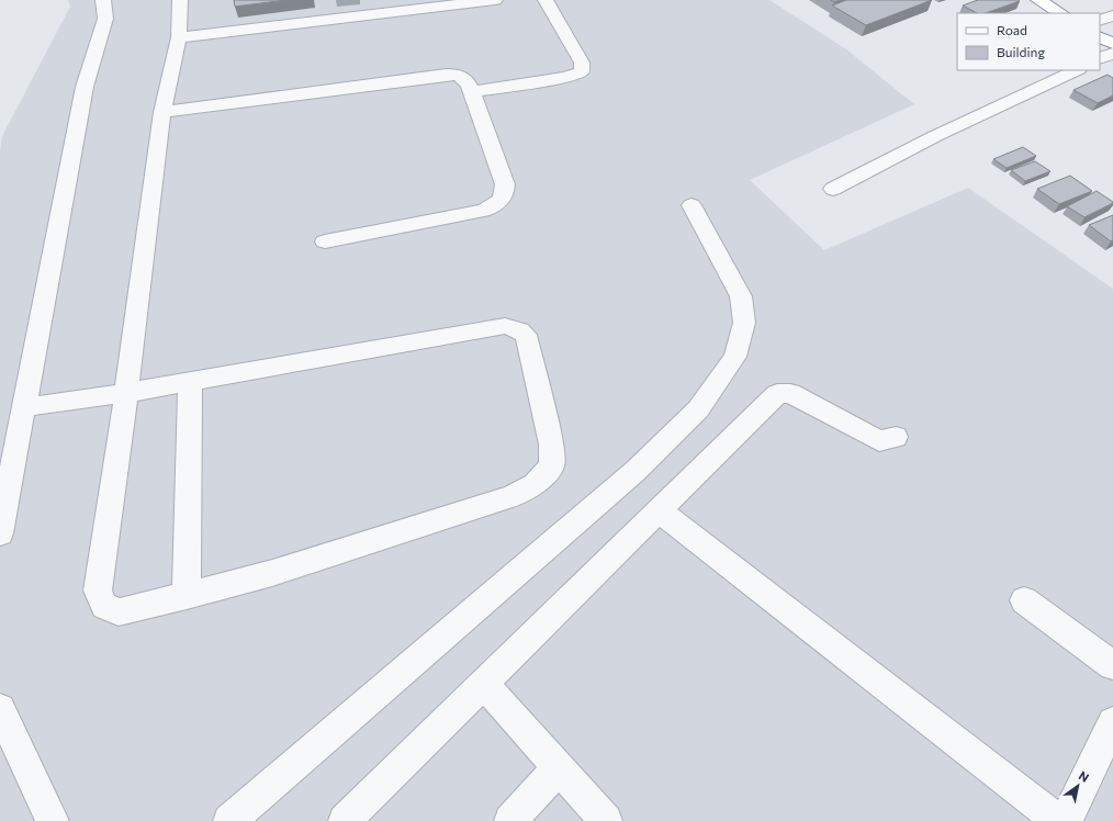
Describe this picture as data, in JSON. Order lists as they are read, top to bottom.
{
  "legend": ["Road", "Building"],
  "north": "top right"
}
